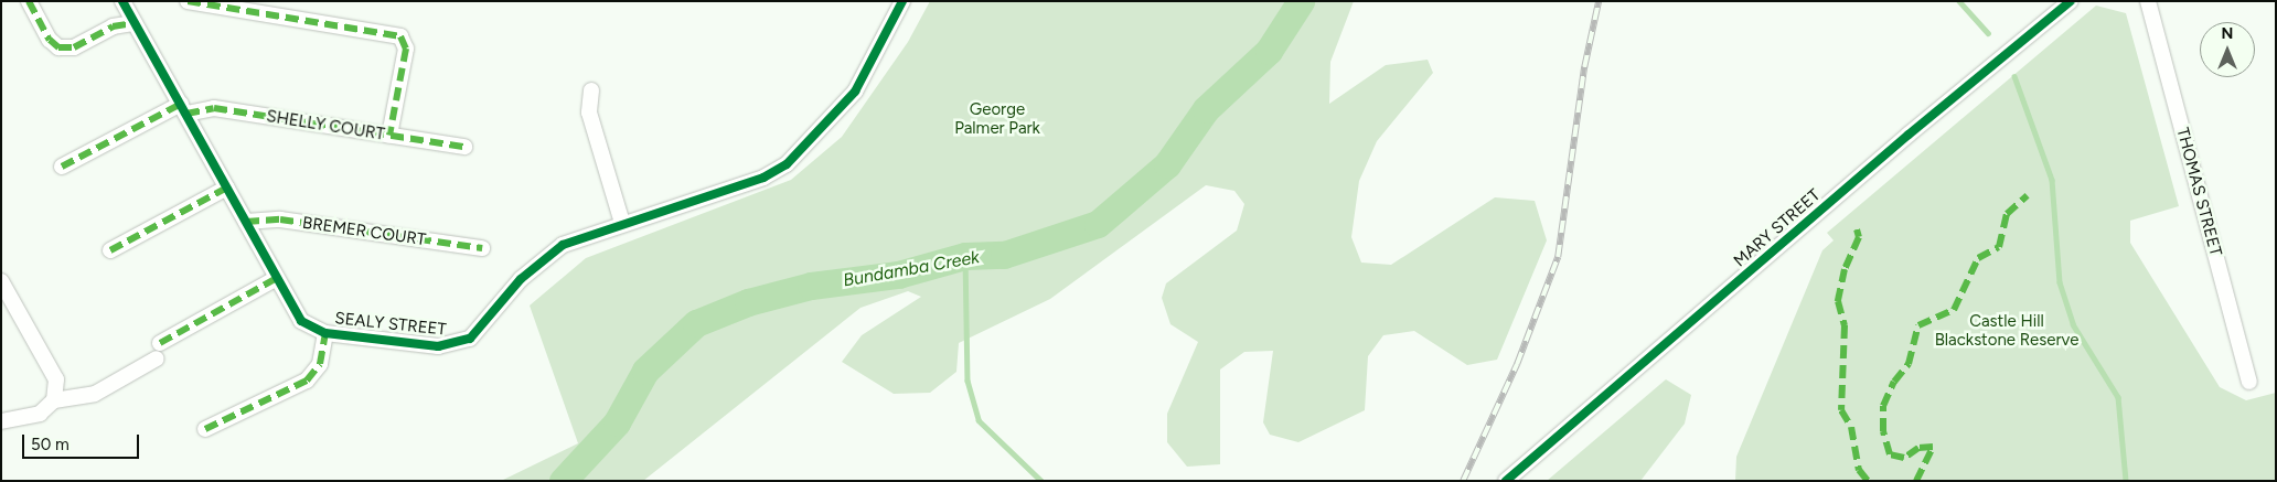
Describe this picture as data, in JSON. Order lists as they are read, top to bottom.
{
  "streets": {
    "street": [
      "SHELLY COURT",
      "THOMAS STREET",
      "MARY STREET",
      "BREMER COURT",
      "SEALY STREET"
    ]
  },
  "crossings": [
    ["SHELLY COURT", "SEALY STREET"],
    ["BREMER COURT", "SEALY STREET"]
  ],
  "water": ["Bundamba Creek"],
  "parks": ["George Palmer Park", "Castle Hill Blackstone Reserve"],
  "scale_bar": "50 m",
  "north": "top"
}
